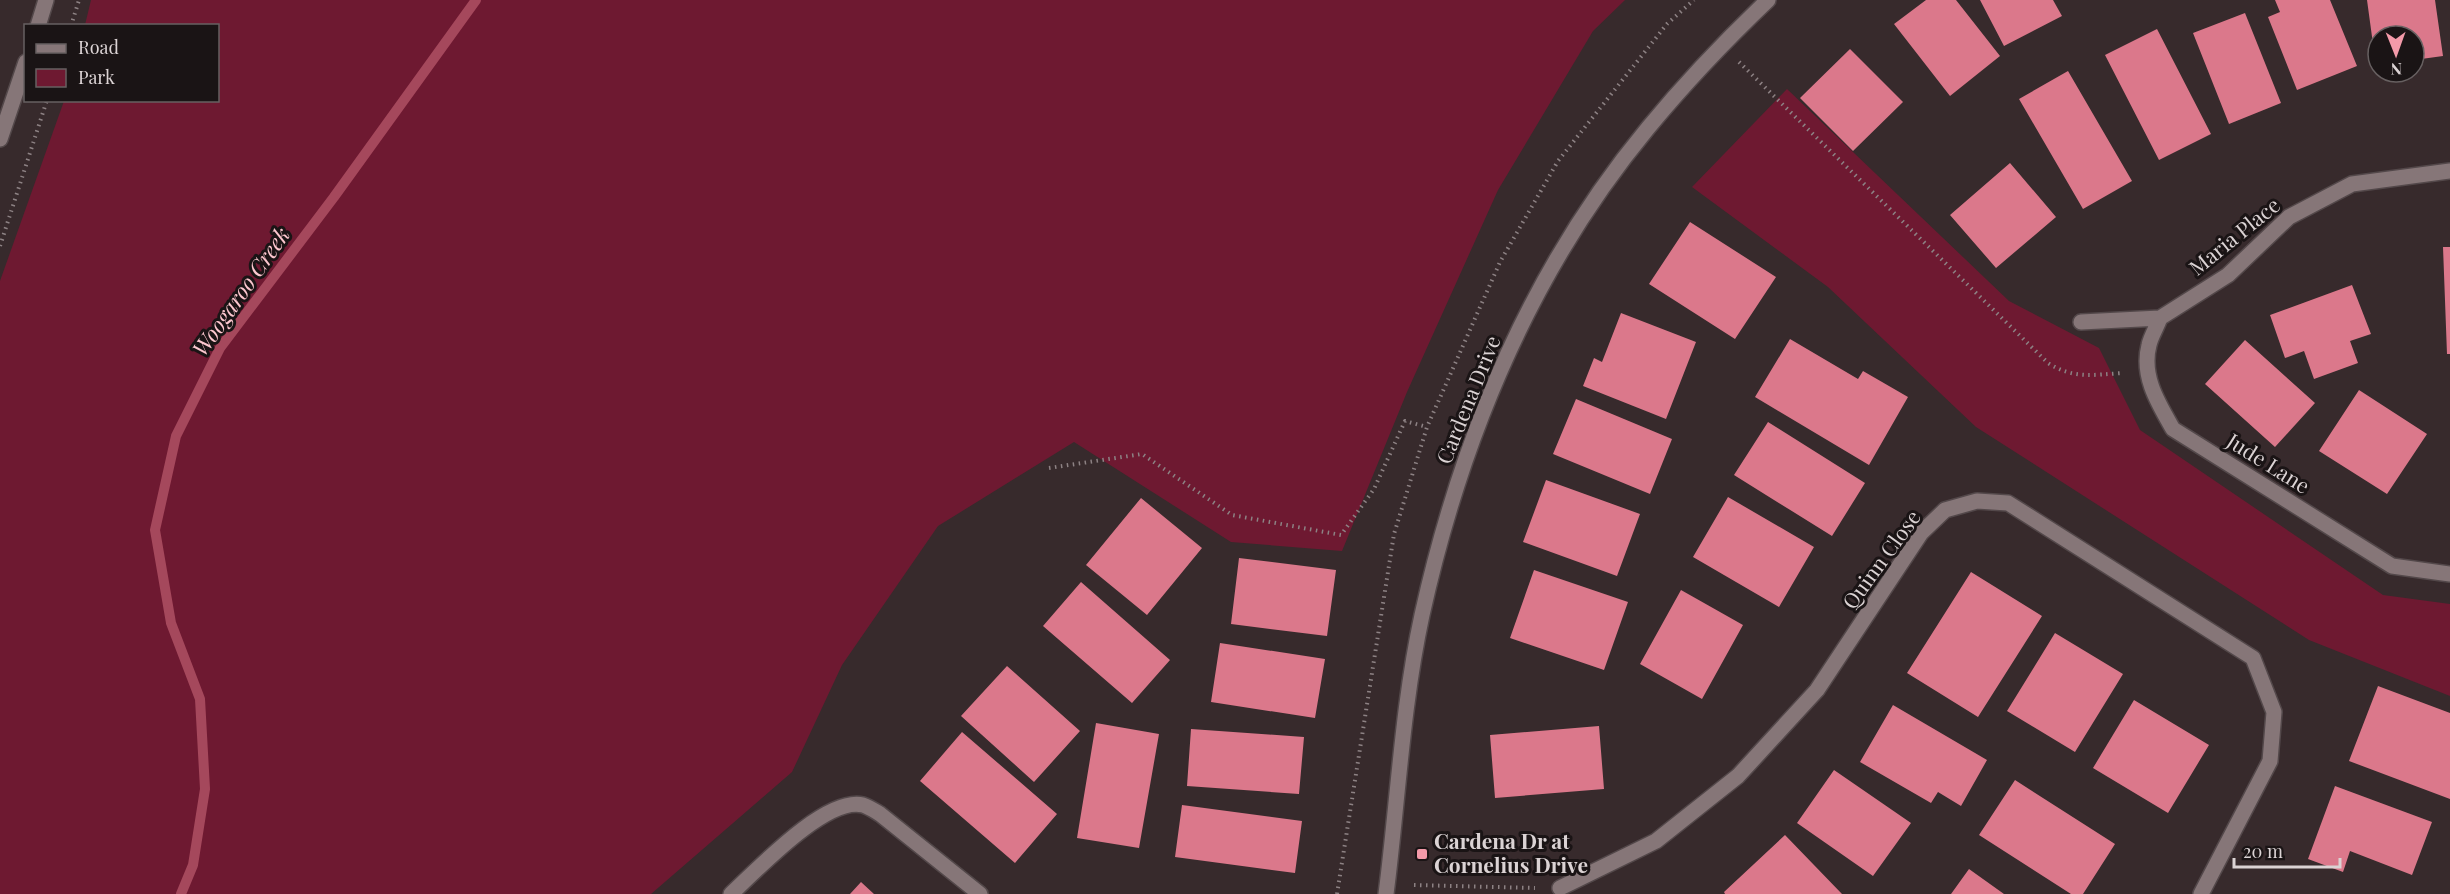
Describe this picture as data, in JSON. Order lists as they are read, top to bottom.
{
  "streets": {
    "street": [
      "Maria Place",
      "Cardena Drive",
      "Jude Lane",
      "Quinn Close"
    ]
  },
  "crossings": [
    ["Maria Place", "Jude Lane"]
  ],
  "water": ["Woogaroo Creek"],
  "places": {
    "transit": ["Cardena Dr at Cornelius Drive"]
  },
  "legend": ["Road", "Park"],
  "scale_bar": "20 m",
  "north": "bottom"
}
